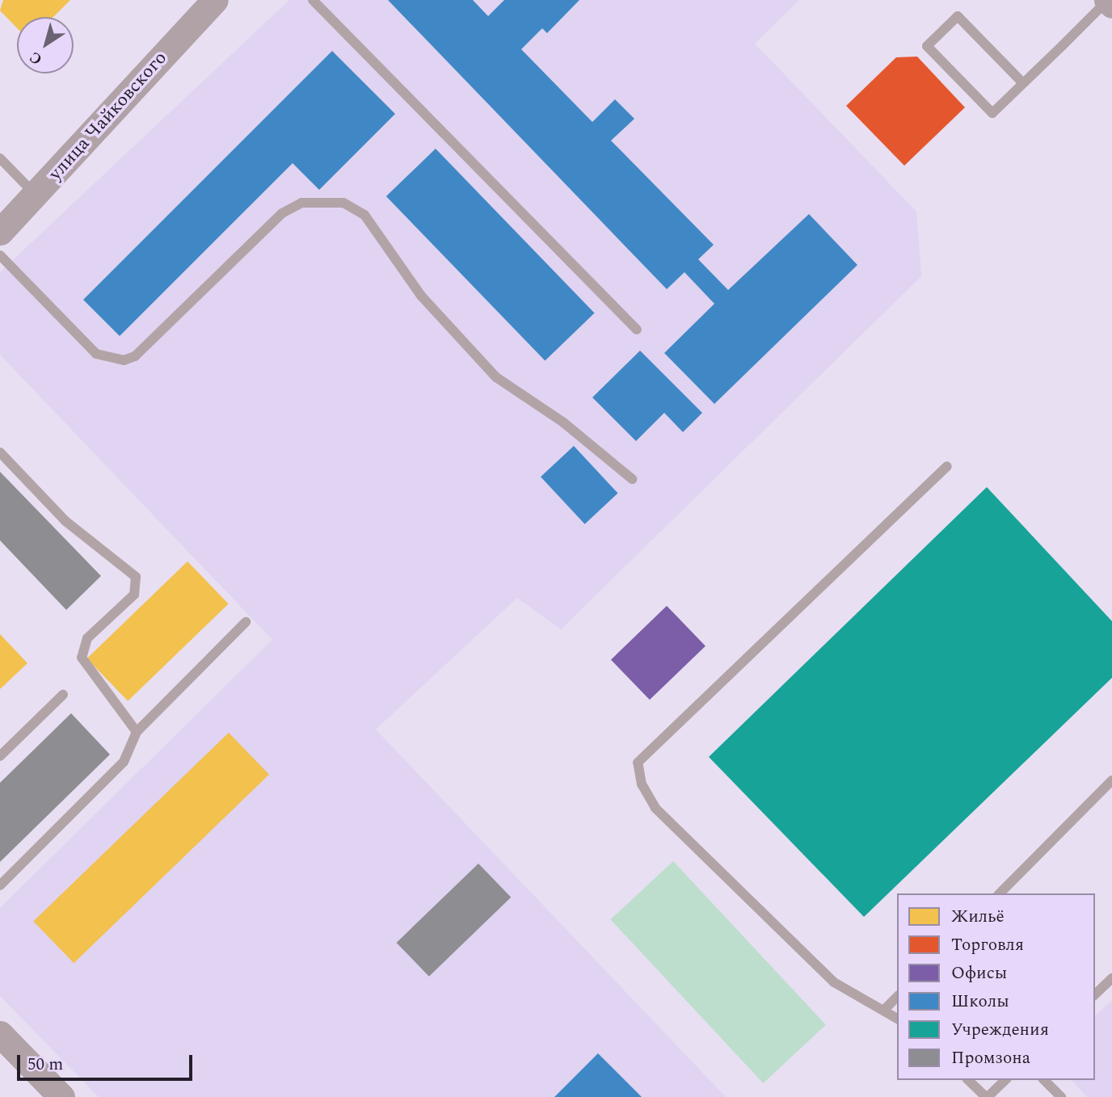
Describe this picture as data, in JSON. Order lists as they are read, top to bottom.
{
  "streets": {
    "street": ["улица Чайковского"]
  },
  "legend": [
    "Жильё",
    "Торговля",
    "Офисы",
    "Школы",
    "Учреждения",
    "Промзона"
  ],
  "scale_bar": "50 m",
  "north": "bottom left"
}
